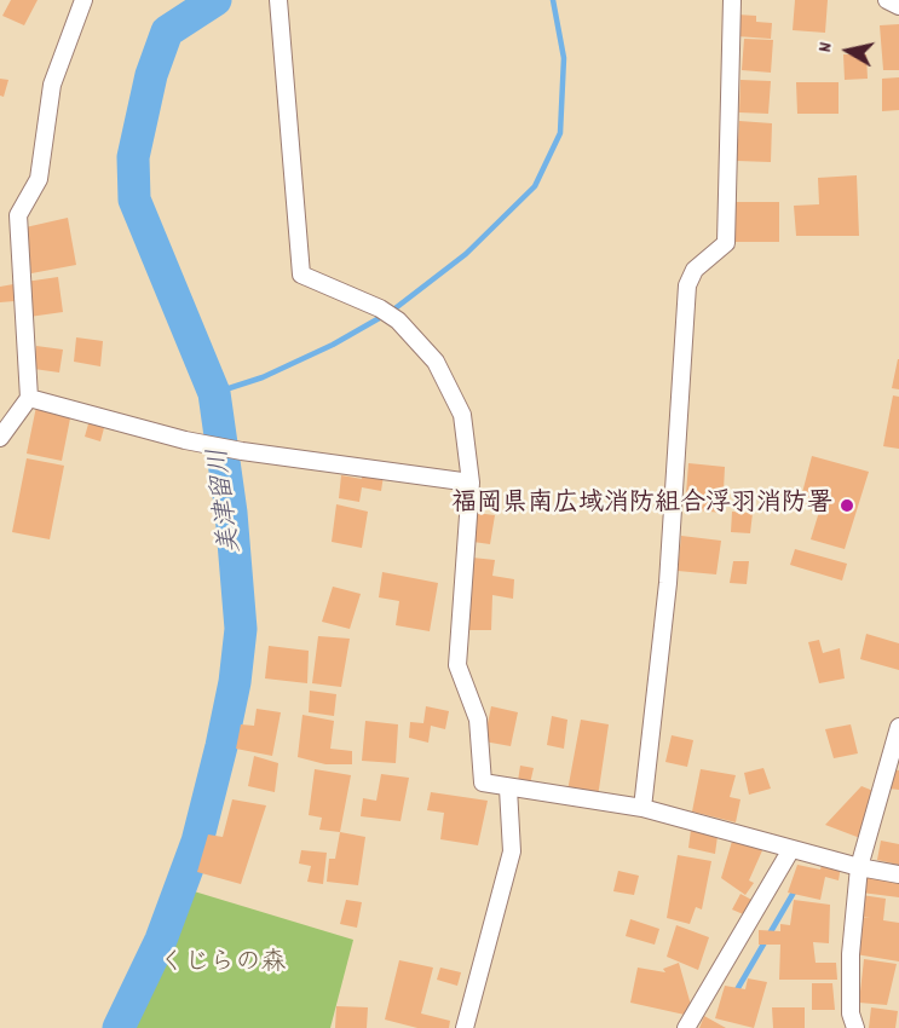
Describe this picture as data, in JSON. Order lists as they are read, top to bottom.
{
  "water": ["美津留川"],
  "parks": ["くじらの森"],
  "places": ["福岡県南広域消防組合浮羽消防署"],
  "north": "left"
}
